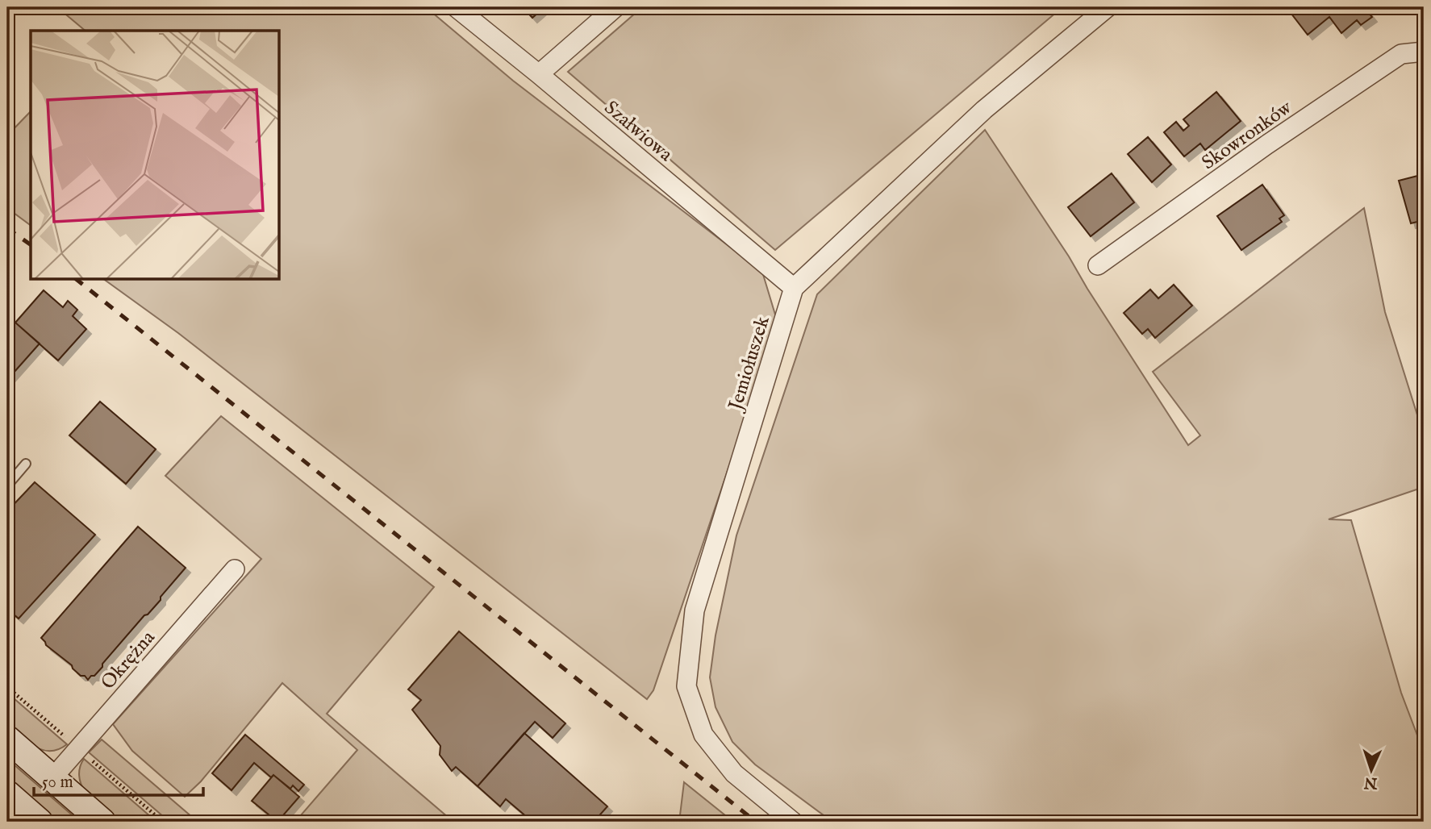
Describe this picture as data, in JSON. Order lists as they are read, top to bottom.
{
  "streets": {
    "street": [
      "Szałwiowa",
      "Skowronków",
      "Jemiołuszek",
      "Okrężna"
    ]
  },
  "crossings": [
    ["Szałwiowa", "Jemiołuszek"]
  ],
  "scale_bar": "50 m",
  "north": "bottom"
}
